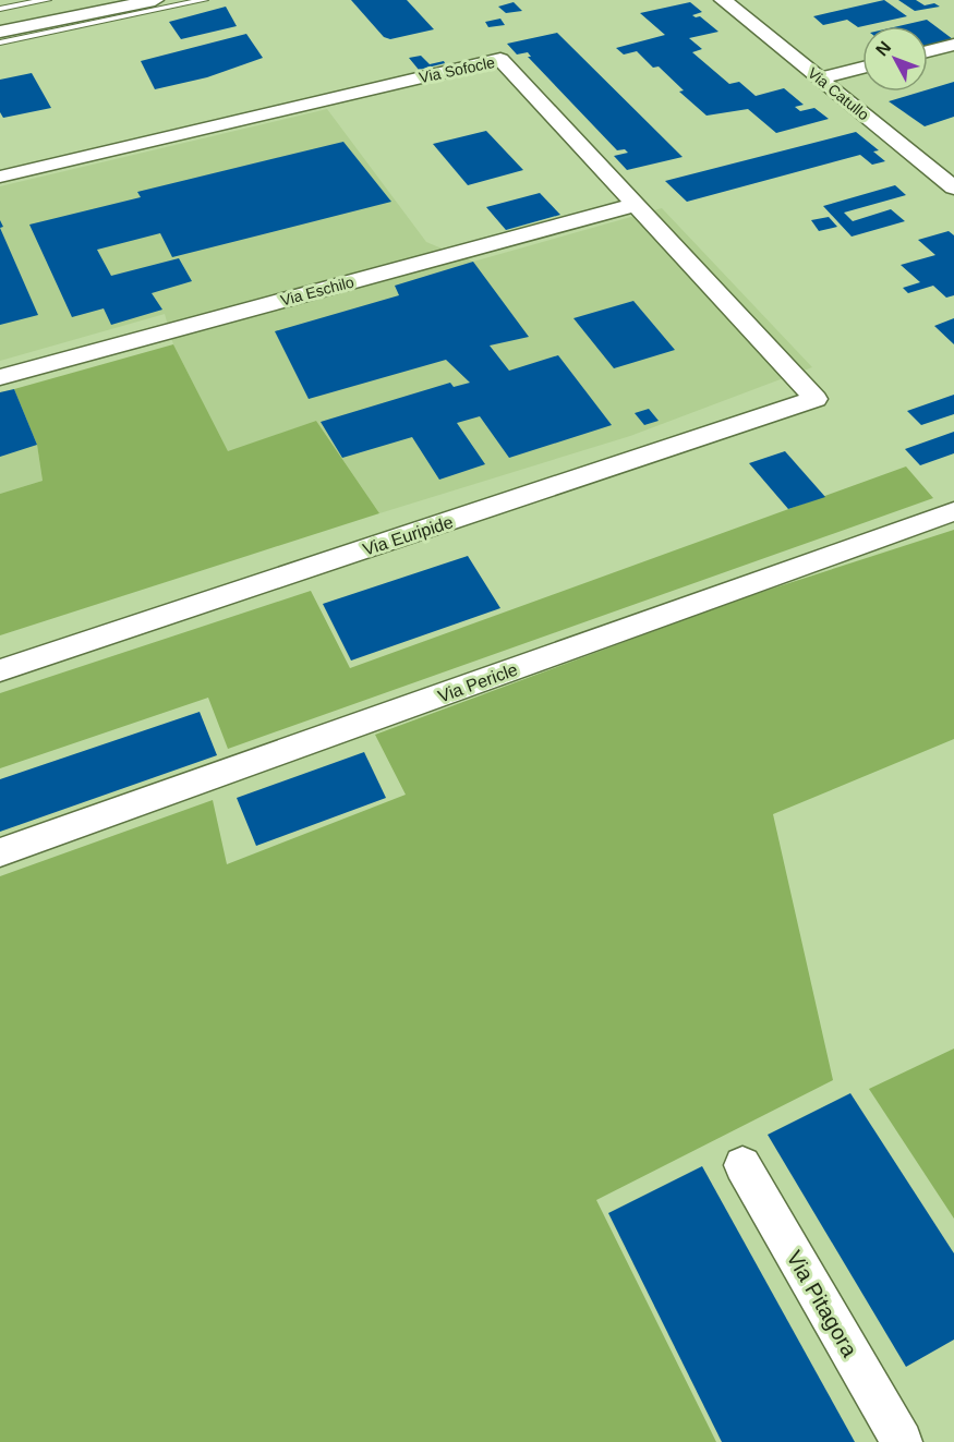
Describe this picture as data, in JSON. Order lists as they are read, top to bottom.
{
  "streets": {
    "street": [
      "Via Sofocle",
      "Via Catullo",
      "Via Eschilo",
      "Via Euripide",
      "Via Pericle",
      "Via Pitagora"
    ]
  },
  "crossings": [
    ["Via Sofocle", "Via Eschilo"],
    ["Via Sofocle", "Via Euripide"]
  ],
  "north": "top left"
}
